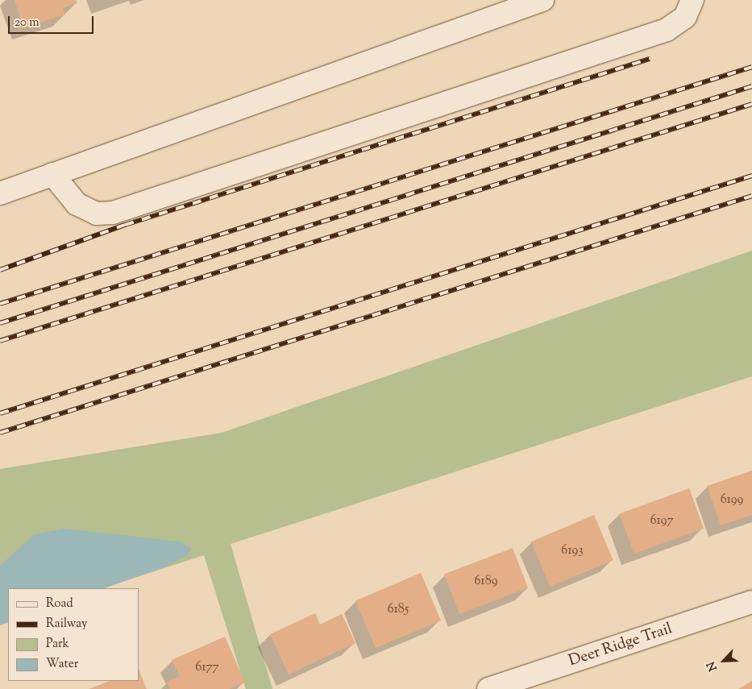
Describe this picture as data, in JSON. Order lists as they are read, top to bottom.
{
  "streets": {
    "street": ["Deer Ridge Trail"]
  },
  "house_numbers": [
    "6199",
    "6197",
    "6193",
    "6189",
    "6185",
    "6177"
  ],
  "legend": [
    "Road",
    "Railway",
    "Park",
    "Water"
  ],
  "scale_bar": "20 m",
  "north": "bottom left"
}
